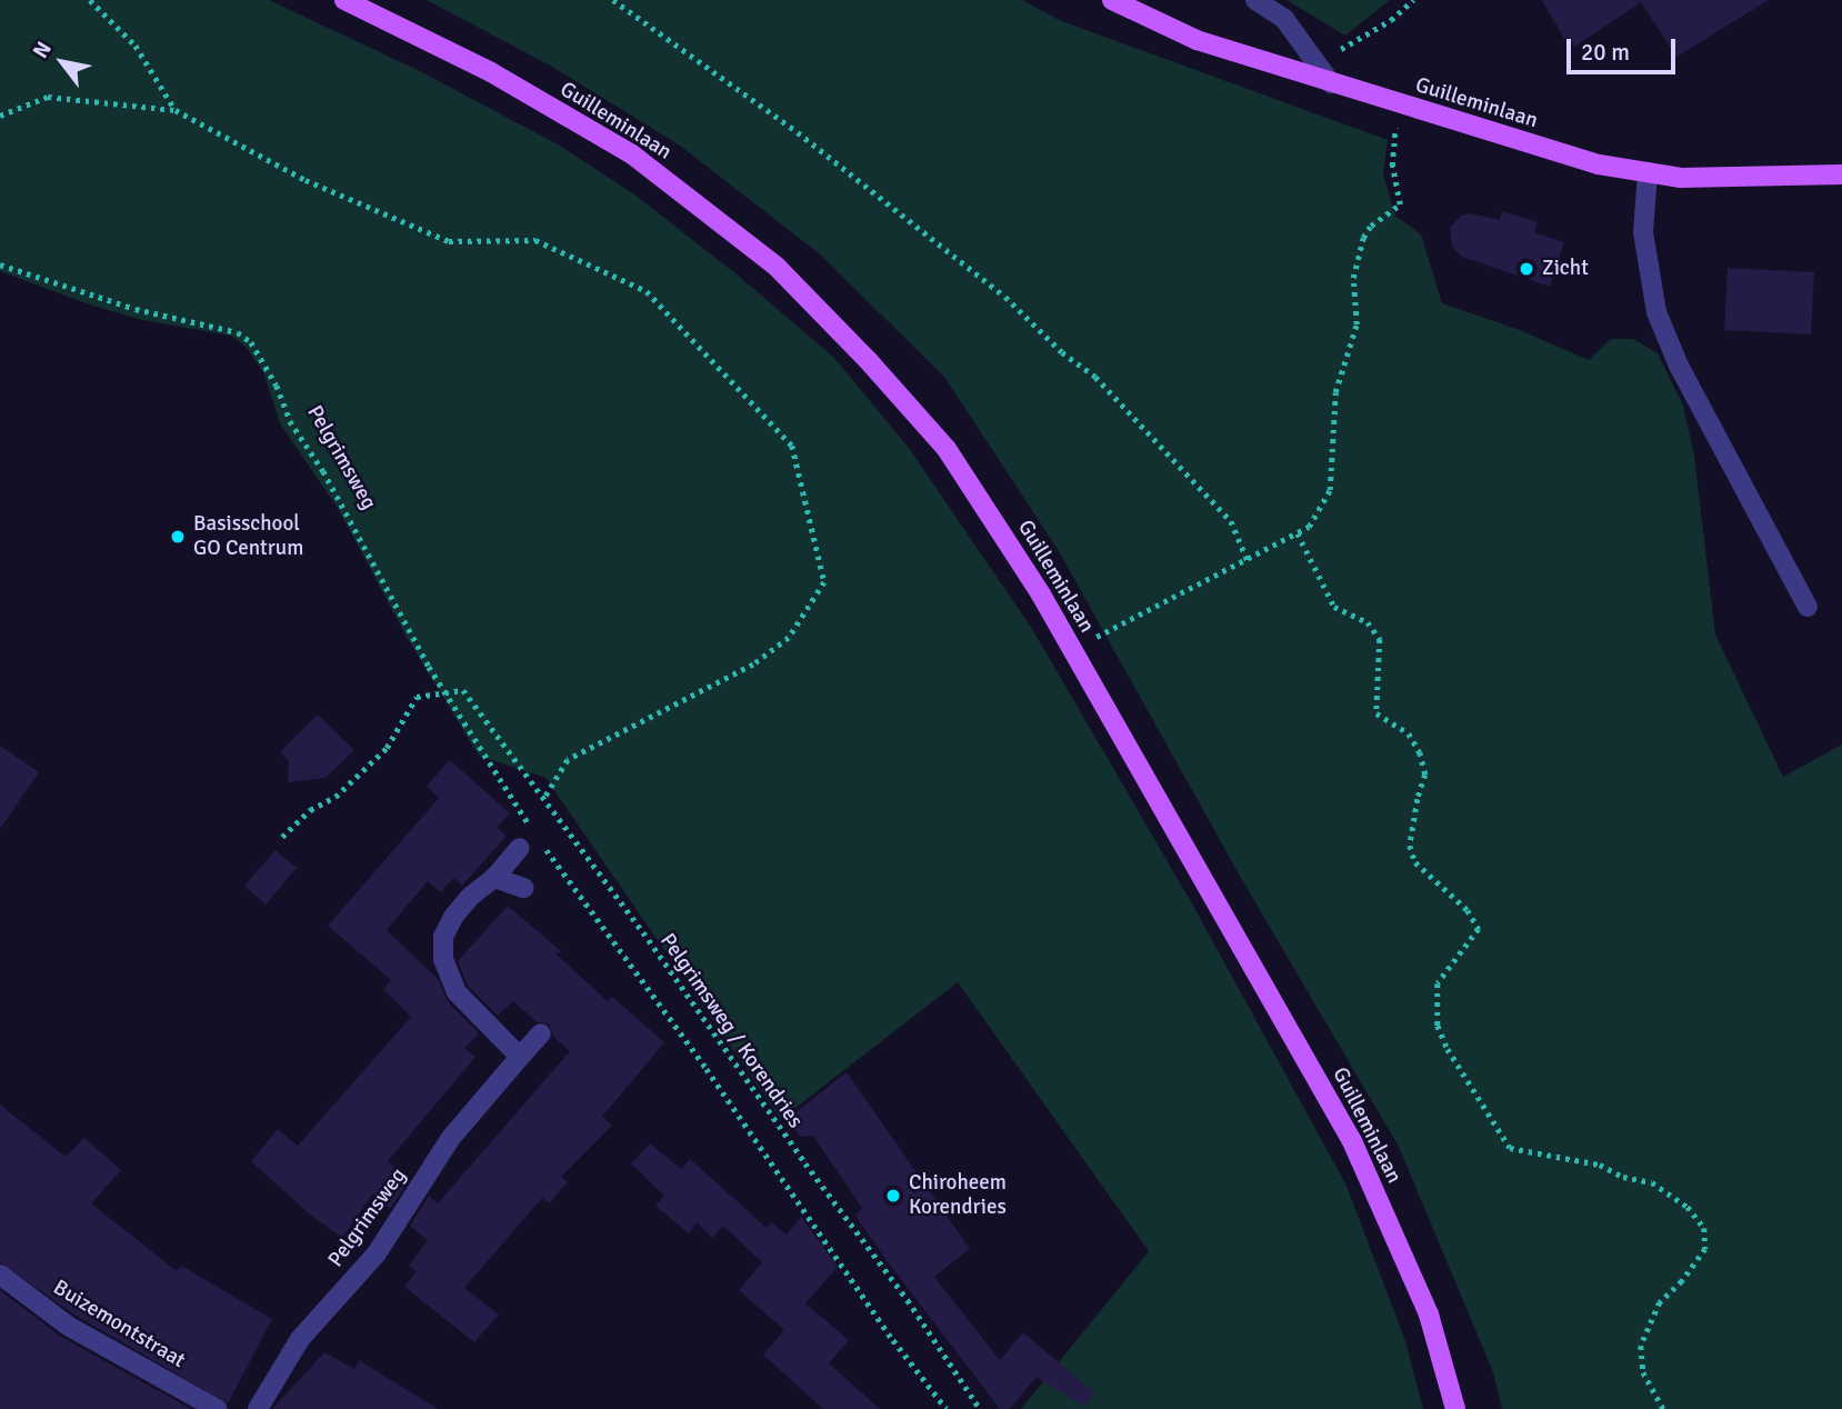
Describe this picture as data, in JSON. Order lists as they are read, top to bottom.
{
  "streets": {
    "main road": ["Guilleminlaan"],
    "street": ["Pelgrimsweg", "Buizemontstraat"],
    "path": ["Pelgrimsweg / Korendries"]
  },
  "crossings": [
    ["Pelgrimsweg", "Pelgrimsweg / Korendries"]
  ],
  "places": ["Zicht", "Basisschool GO Centrum", "Chiroheem Korendries"],
  "scale_bar": "20 m",
  "north": "top left"
}
